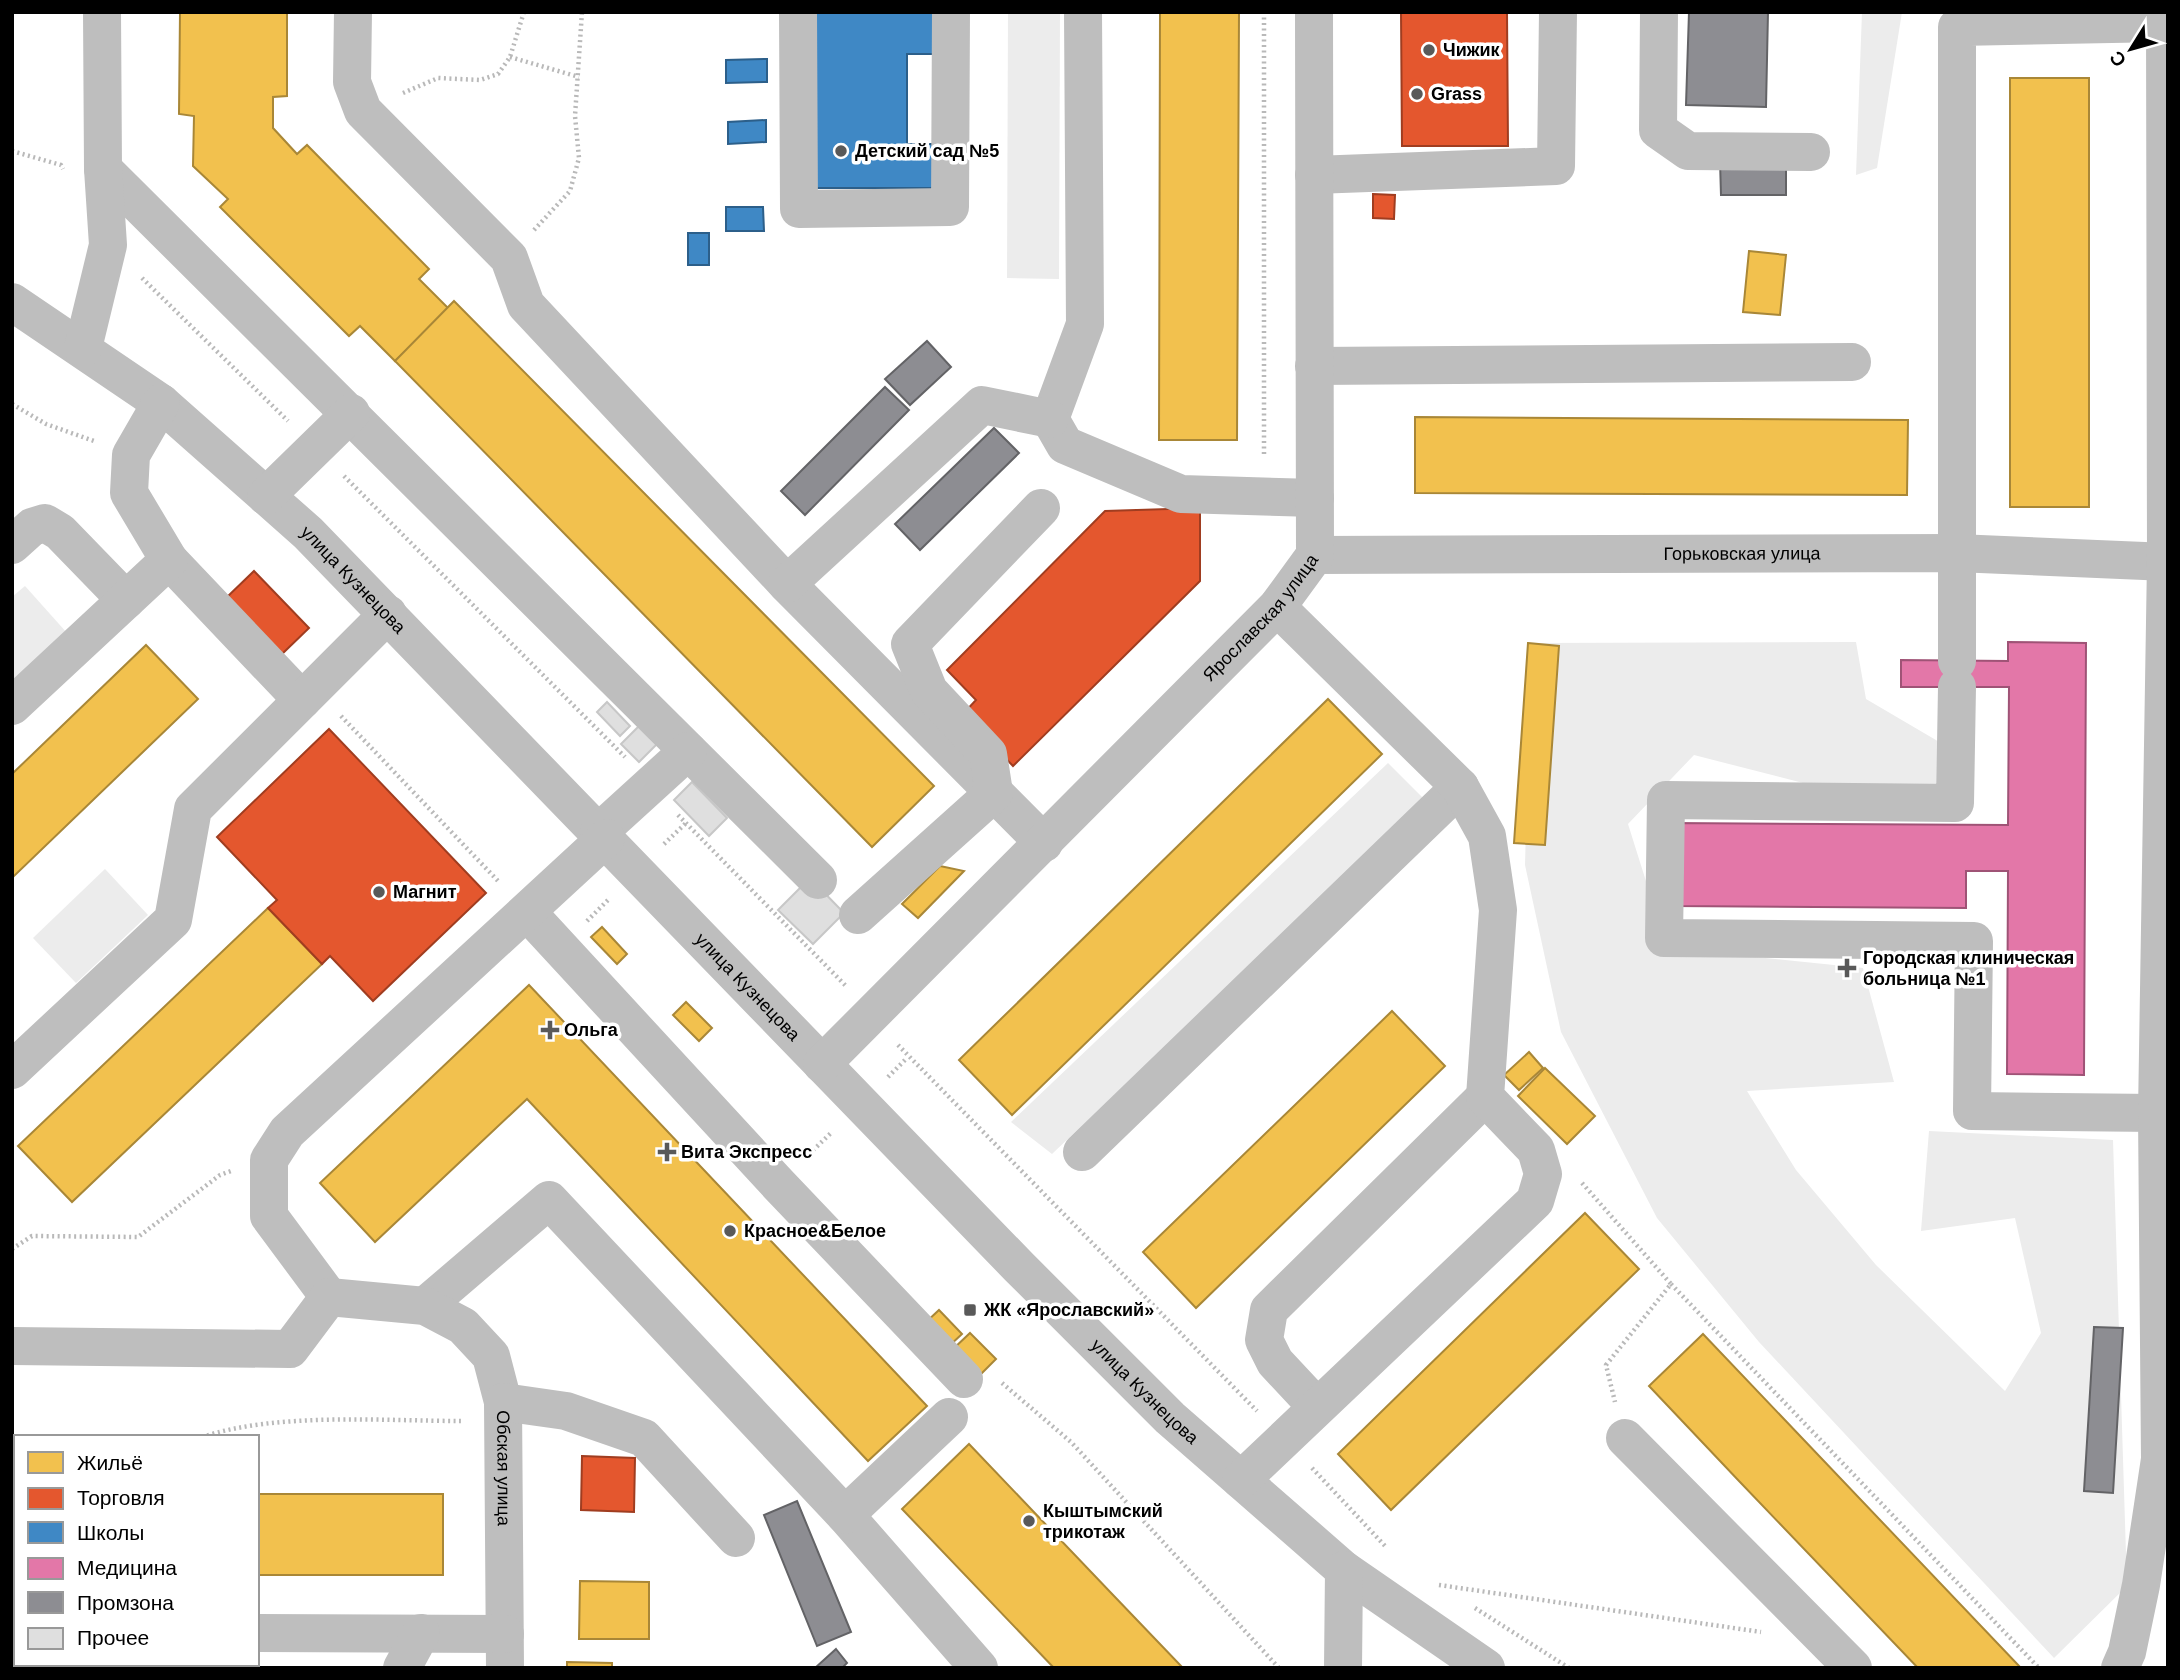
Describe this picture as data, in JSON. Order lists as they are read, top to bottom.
{
  "streets": {
    "street": [
      "Горьковская улица",
      "улица Кузнецова",
      "Ярославская улица",
      "Обская улица"
    ]
  },
  "crossings": [
    ["Горьковская улица", "Ярославская улица"],
    ["улица Кузнецова", "Ярославская улица"]
  ],
  "places": {
    "other": [
      "Чижик",
      "Grass",
      "Детский сад №5",
      "Магнит",
      "Красное&Белое",
      "Кыштымский трикотаж"
    ],
    "health": ["Городская клиническая больница №1", "Ольга", "Вита Экспресс"],
    "transit": ["ЖК «Ярославский»"]
  },
  "legend": [
    "Жильё",
    "Торговля",
    "Школы",
    "Медицина",
    "Промзона",
    "Прочее"
  ],
  "north": "bottom left"
}
